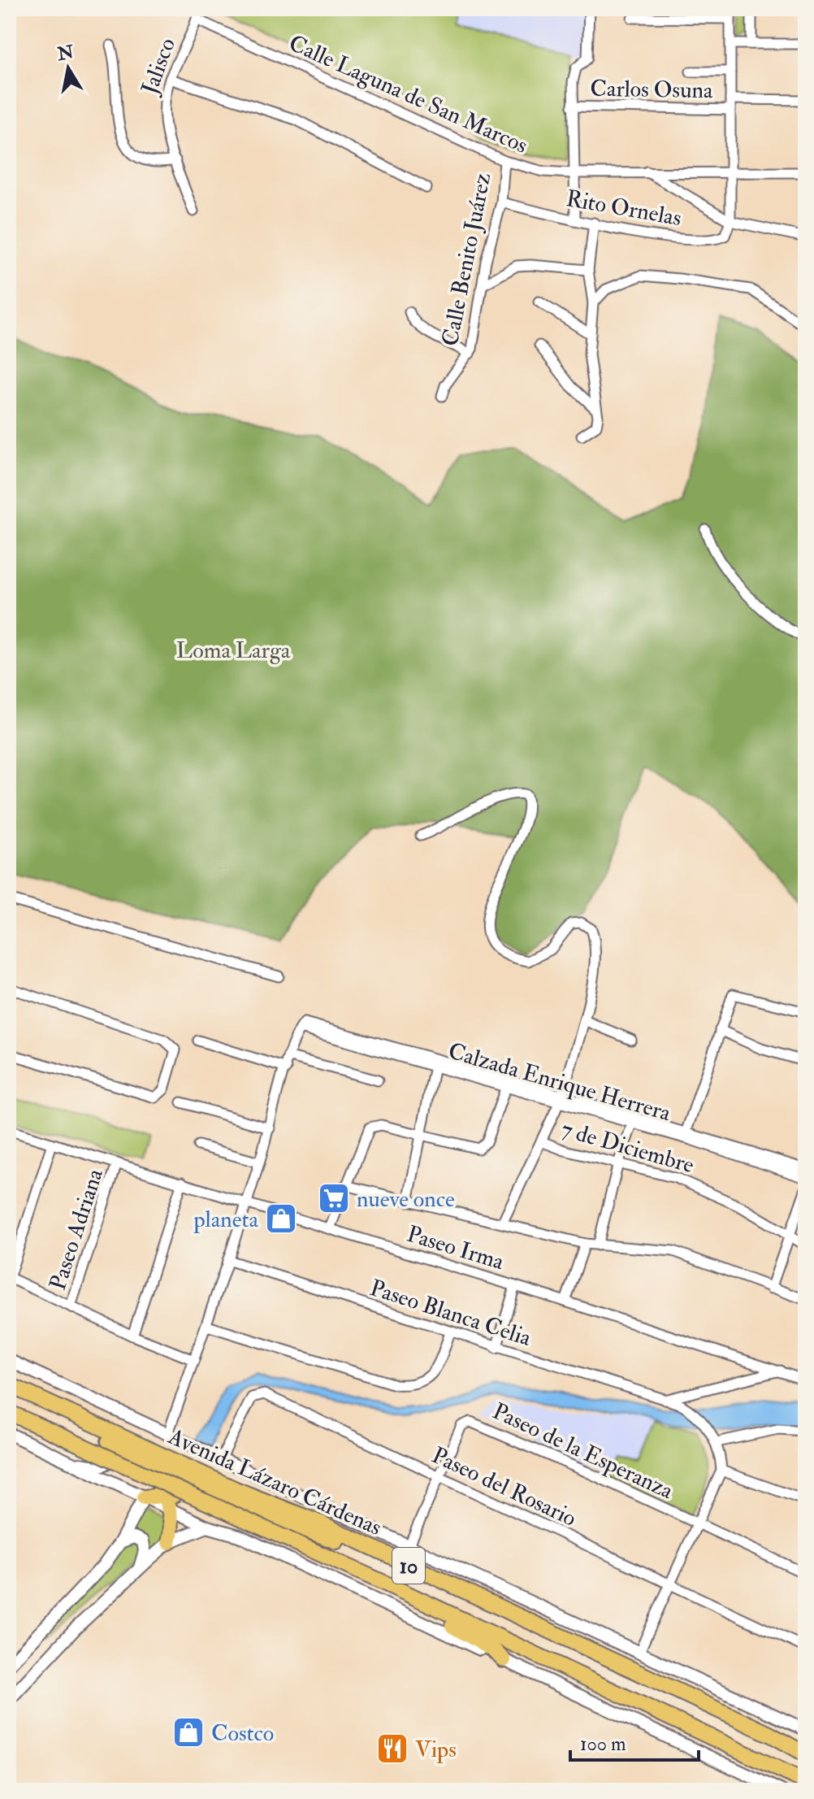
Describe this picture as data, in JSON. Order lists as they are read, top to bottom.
{
  "streets": {
    "highway": ["Avenida Lázaro Cárdenas", "10"],
    "street": [
      "Jalisco",
      "Carlos Osuna",
      "Calle Laguna de San Marcos",
      "Rito Ornelas",
      "Calle Benito Juárez",
      "Calzada Enrique Herrera",
      "7 de Diciembre",
      "Paseo Adriana",
      "Paseo Irma",
      "Paseo Blanca Celia",
      "Paseo de la Esperanza",
      "Paseo del Rosario"
    ]
  },
  "crossings": [
    ["Jalisco", "Calle Laguna de San Marcos"],
    ["Calle Laguna de San Marcos", "Calle Benito Juárez"],
    ["Rito Ornelas", "Calle Benito Juárez"],
    ["Paseo Adriana", "Paseo Irma"],
    ["Paseo de la Esperanza", "Avenida Lázaro Cárdenas"],
    ["Paseo de la Esperanza", "Paseo del Rosario"],
    ["Avenida Lázaro Cárdenas", "Paseo del Rosario"]
  ],
  "parks": ["Loma Larga"],
  "places": {
    "supermarket": ["nueve once"],
    "shop": ["planeta", "Costco"],
    "restaurant": ["Vips"]
  },
  "scale_bar": "100 m",
  "north": "top"
}
